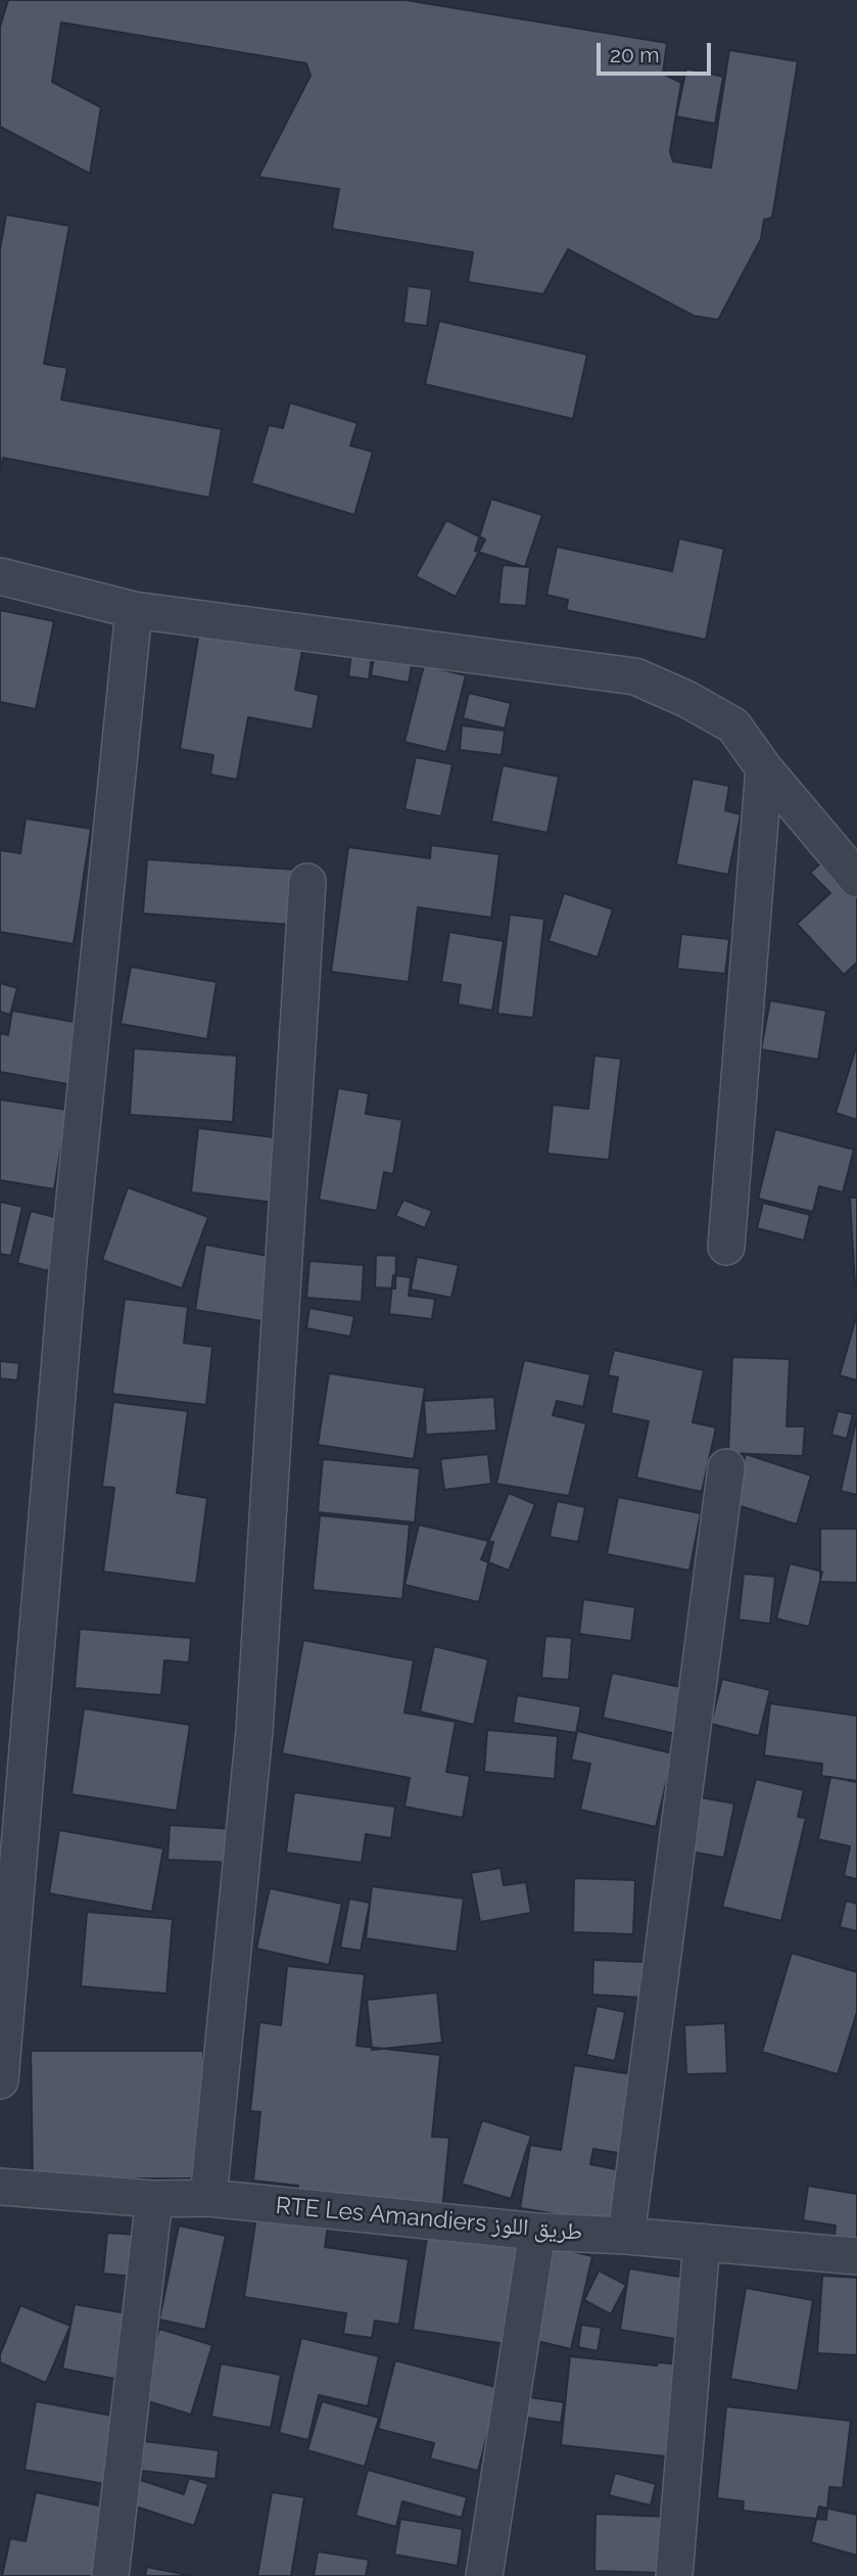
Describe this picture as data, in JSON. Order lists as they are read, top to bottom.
{
  "streets": {
    "street": ["RTE Les Amandiers طريق اللوز"]
  },
  "scale_bar": "20 m"
}
